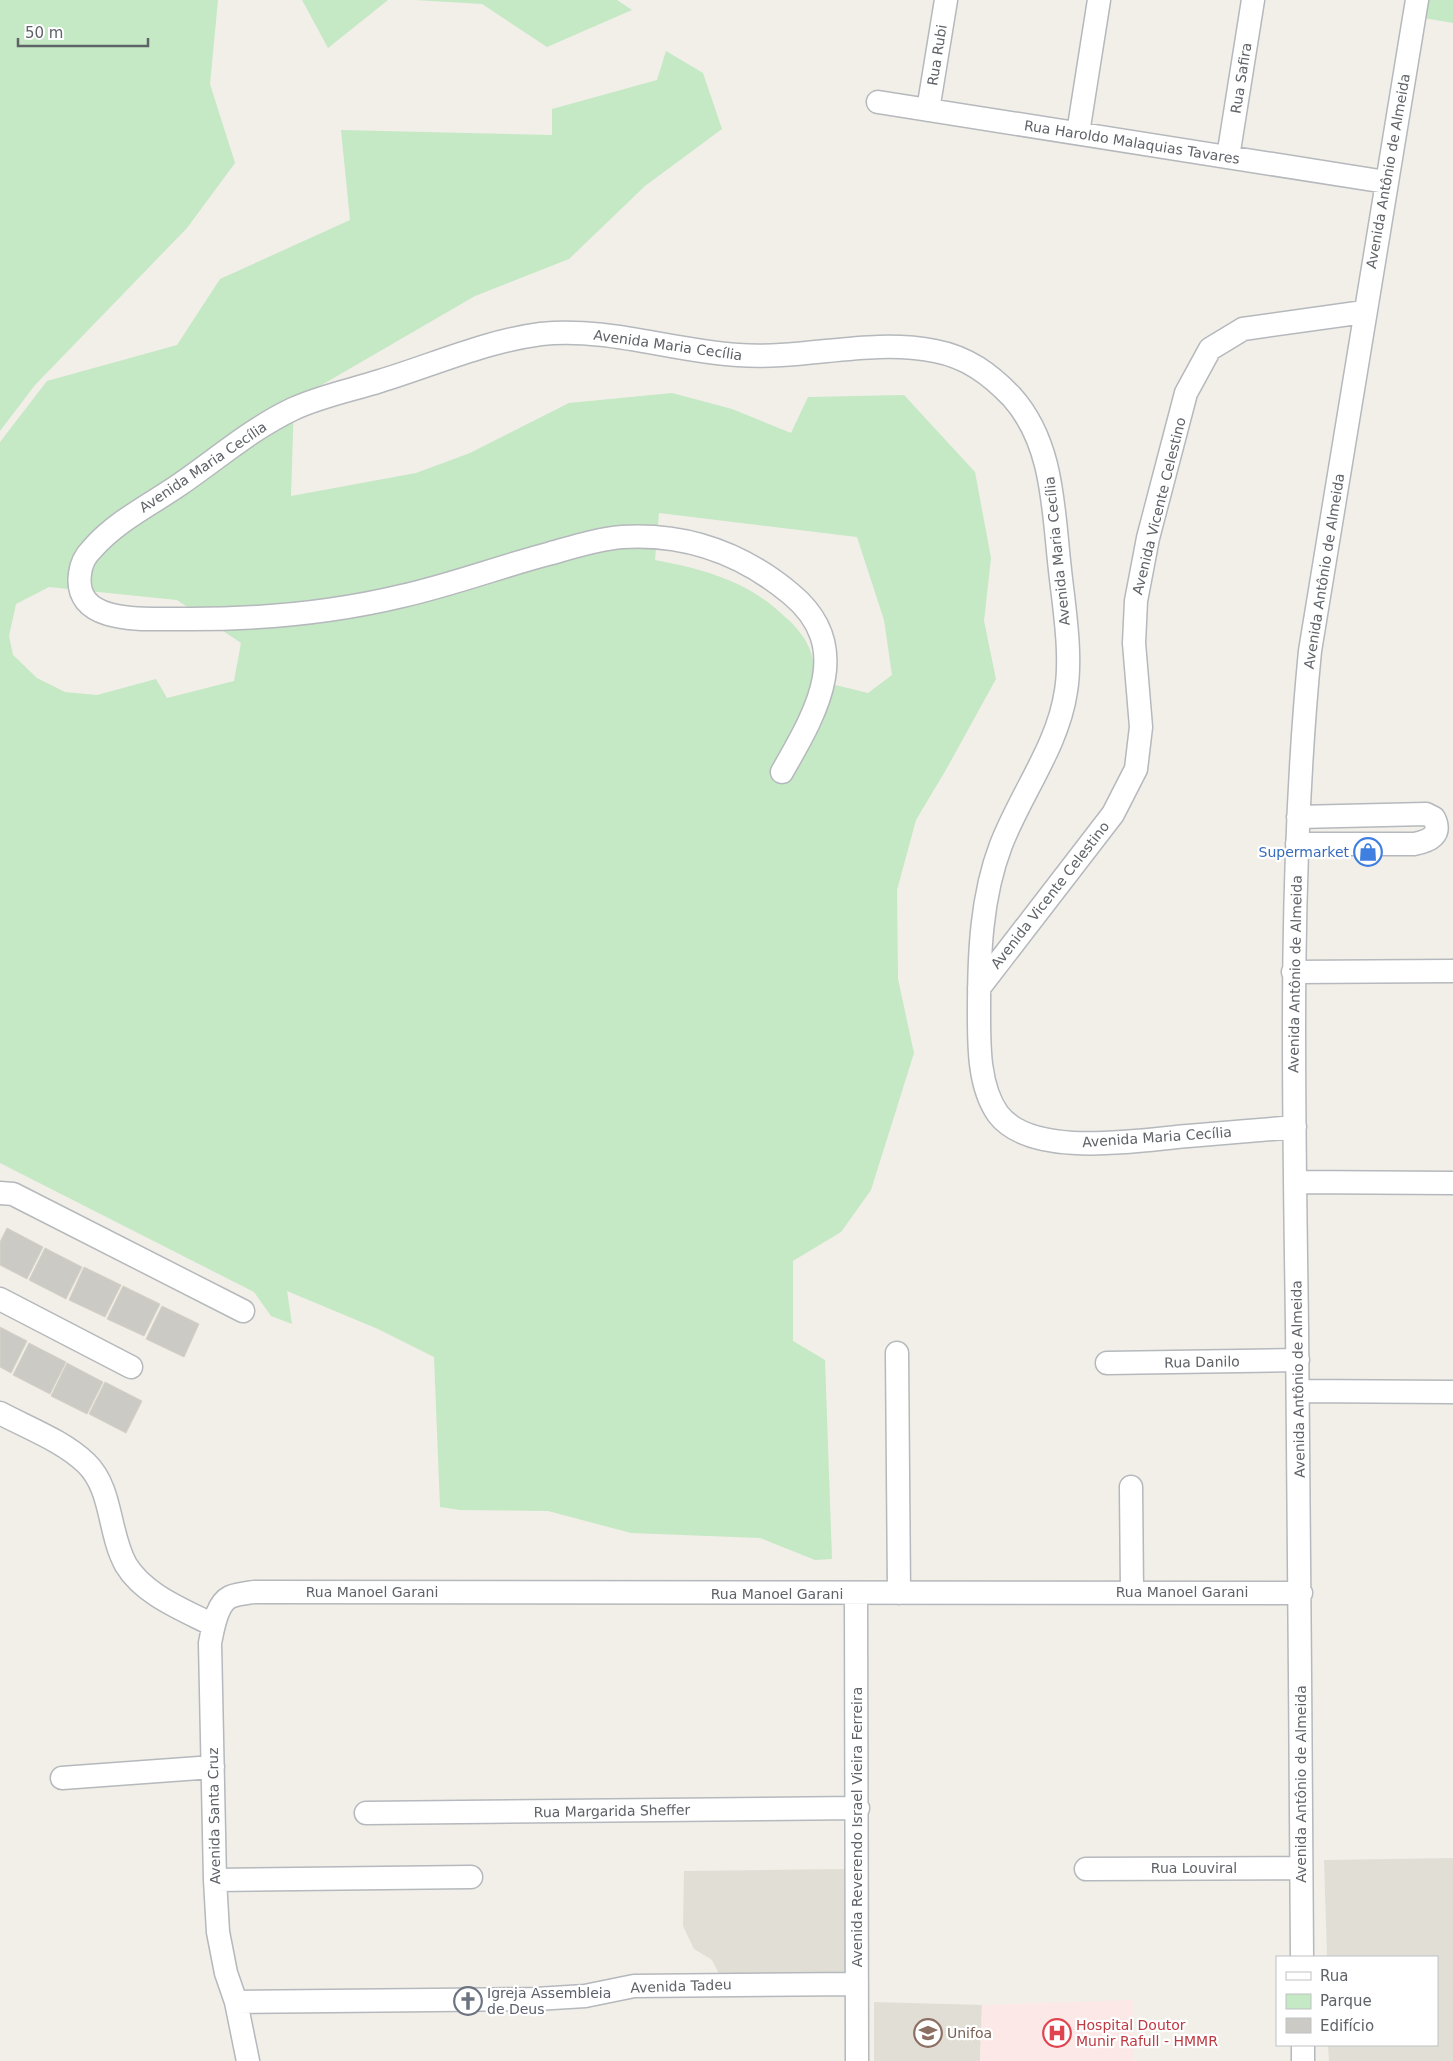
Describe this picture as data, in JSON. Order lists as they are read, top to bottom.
{
  "streets": {
    "street": [
      "Rua Rubi",
      "Rua Safira",
      "Rua Haroldo Malaquias Tavares",
      "Avenida Antônio de Almeida",
      "Avenida Maria Cecília",
      "Avenida Vicente Celestino",
      "Rua Danilo",
      "Rua Manoel Garani",
      "Rua Margarida Sheffer",
      "Avenida Santa Cruz",
      "Avenida Reverendo Israel Vieira Ferreira",
      "Rua Louviral",
      "Avenida Tadeu"
    ]
  },
  "crossings": [
    ["Rua Rubi", "Rua Haroldo Malaquias Tavares"],
    ["Rua Safira", "Rua Haroldo Malaquias Tavares"],
    ["Rua Haroldo Malaquias Tavares", "Avenida Antônio de Almeida"],
    ["Avenida Antônio de Almeida", "Avenida Maria Cecília"],
    ["Avenida Antônio de Almeida", "Avenida Vicente Celestino"],
    ["Avenida Antônio de Almeida", "Rua Danilo"],
    ["Avenida Antônio de Almeida", "Rua Manoel Garani"],
    ["Avenida Antônio de Almeida", "Rua Louviral"],
    ["Avenida Maria Cecília", "Avenida Vicente Celestino"],
    ["Rua Manoel Garani", "Avenida Santa Cruz"],
    ["Rua Manoel Garani", "Avenida Reverendo Israel Vieira Ferreira"],
    ["Rua Margarida Sheffer", "Avenida Reverendo Israel Vieira Ferreira"],
    ["Avenida Santa Cruz", "Avenida Tadeu"],
    ["Avenida Reverendo Israel Vieira Ferreira", "Avenida Tadeu"]
  ],
  "places": {
    "shop": ["Supermarket"],
    "church": ["Igreja Assembleia de Deus"],
    "school or university": ["Unifoa"],
    "hospital": ["Hospital Doutor Munir Rafull - HMMR"]
  },
  "legend": ["Rua", "Parque", "Edifício"],
  "scale_bar": "50 m"
}
